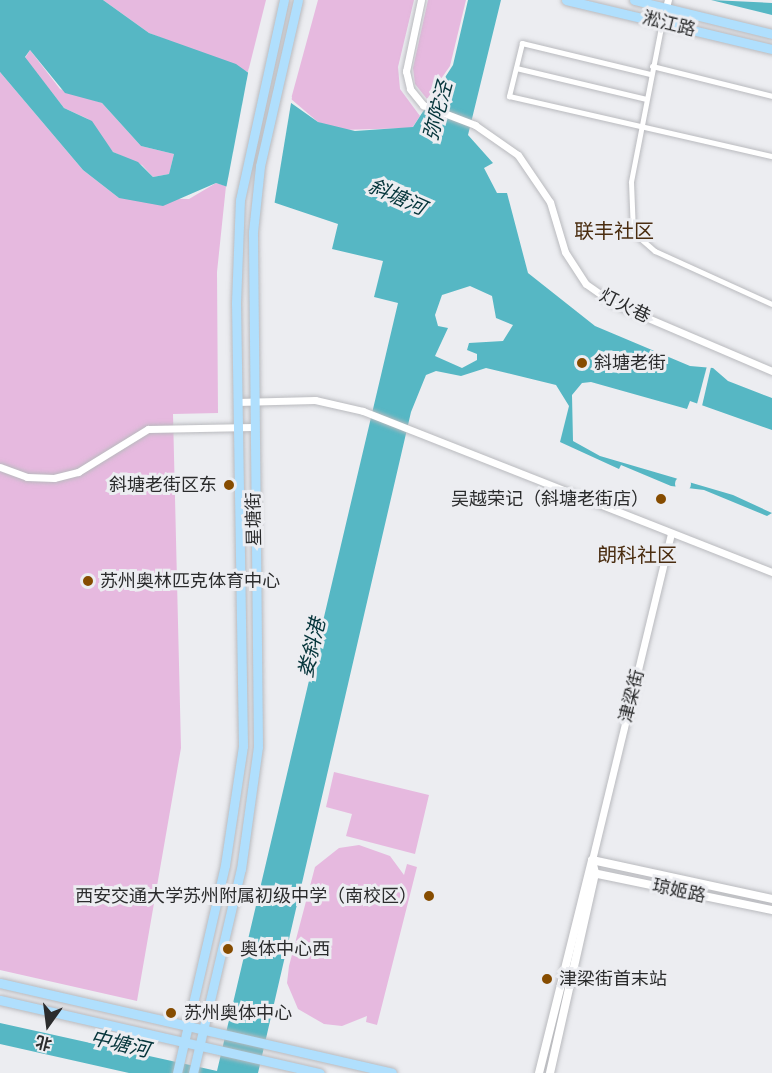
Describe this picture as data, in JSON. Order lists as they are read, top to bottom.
{
  "streets": {
    "main road": [
      "淞江路",
      "星塘街",
      "津梁街",
      "琼姬路"
    ],
    "street": ["灯火巷"]
  },
  "crossings": [
    ["津梁街", "琼姬路"]
  ],
  "districts": ["联丰社区", "朗科社区"],
  "water": [
    "弥陀泾",
    "斜塘河",
    "娄斜港",
    "中塘河"
  ],
  "places": [
    "斜塘老街",
    "斜塘老街区东",
    "吴越荣记（斜塘老街店）",
    "苏州奥林匹克体育中心",
    "西安交通大学苏州附属初级中学（南校区）",
    "奥体中心西",
    "津梁街首末站",
    "苏州奥体中心"
  ],
  "north": "bottom"
}
